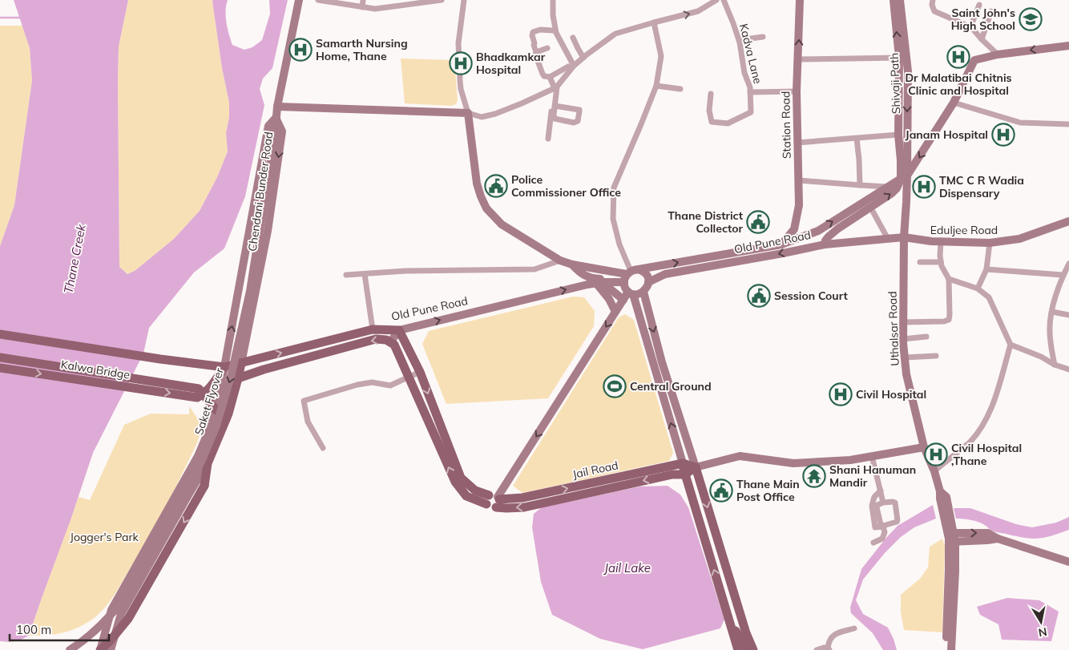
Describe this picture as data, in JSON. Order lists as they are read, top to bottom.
{
  "streets": {
    "main road": [
      "Shivaji Path",
      "Station Road",
      "Chendani Bunder Road",
      "Eduljee Road",
      "Old Pune Road",
      "Uthalsar Road",
      "Kalwa Bridge",
      "Saket Flyover",
      "Jail Road"
    ],
    "street": ["Kadva Lane"]
  },
  "crossings": [
    ["Kadva Lane", "Station Road"],
    ["Shivaji Path", "Eduljee Road"],
    ["Shivaji Path", "Old Pune Road"],
    ["Shivaji Path", "Uthalsar Road"],
    ["Station Road", "Old Pune Road"],
    ["Chendani Bunder Road", "Old Pune Road"],
    ["Chendani Bunder Road", "Saket Flyover"],
    ["Eduljee Road", "Old Pune Road"],
    ["Eduljee Road", "Uthalsar Road"],
    ["Old Pune Road", "Uthalsar Road"],
    ["Old Pune Road", "Jail Road"]
  ],
  "one_way": ["Jail Road"],
  "water": ["Thane Creek", "Jail Lake"],
  "parks": ["Jogger's Park"],
  "places": {
    "school or university": ["Saint John's High School"],
    "hospital": [
      "Samarth Nursing Home, Thane",
      "Dr Malatibai Chitnis Clinic and Hospital",
      "Bhadkamkar Hospital",
      "Janam Hospital",
      "TMC C R Wadia Dispensary",
      "Civil Hospital",
      "Civil Hospital ,Thane"
    ],
    "public building": [
      "Police Commissioner Office",
      "Thane District Collector",
      "Session Court",
      "Thane Main Post Office"
    ],
    "sports": ["Central Ground"],
    "temple": ["Shani Hanuman Mandir"]
  },
  "scale_bar": "100 m",
  "north": "bottom"
}
